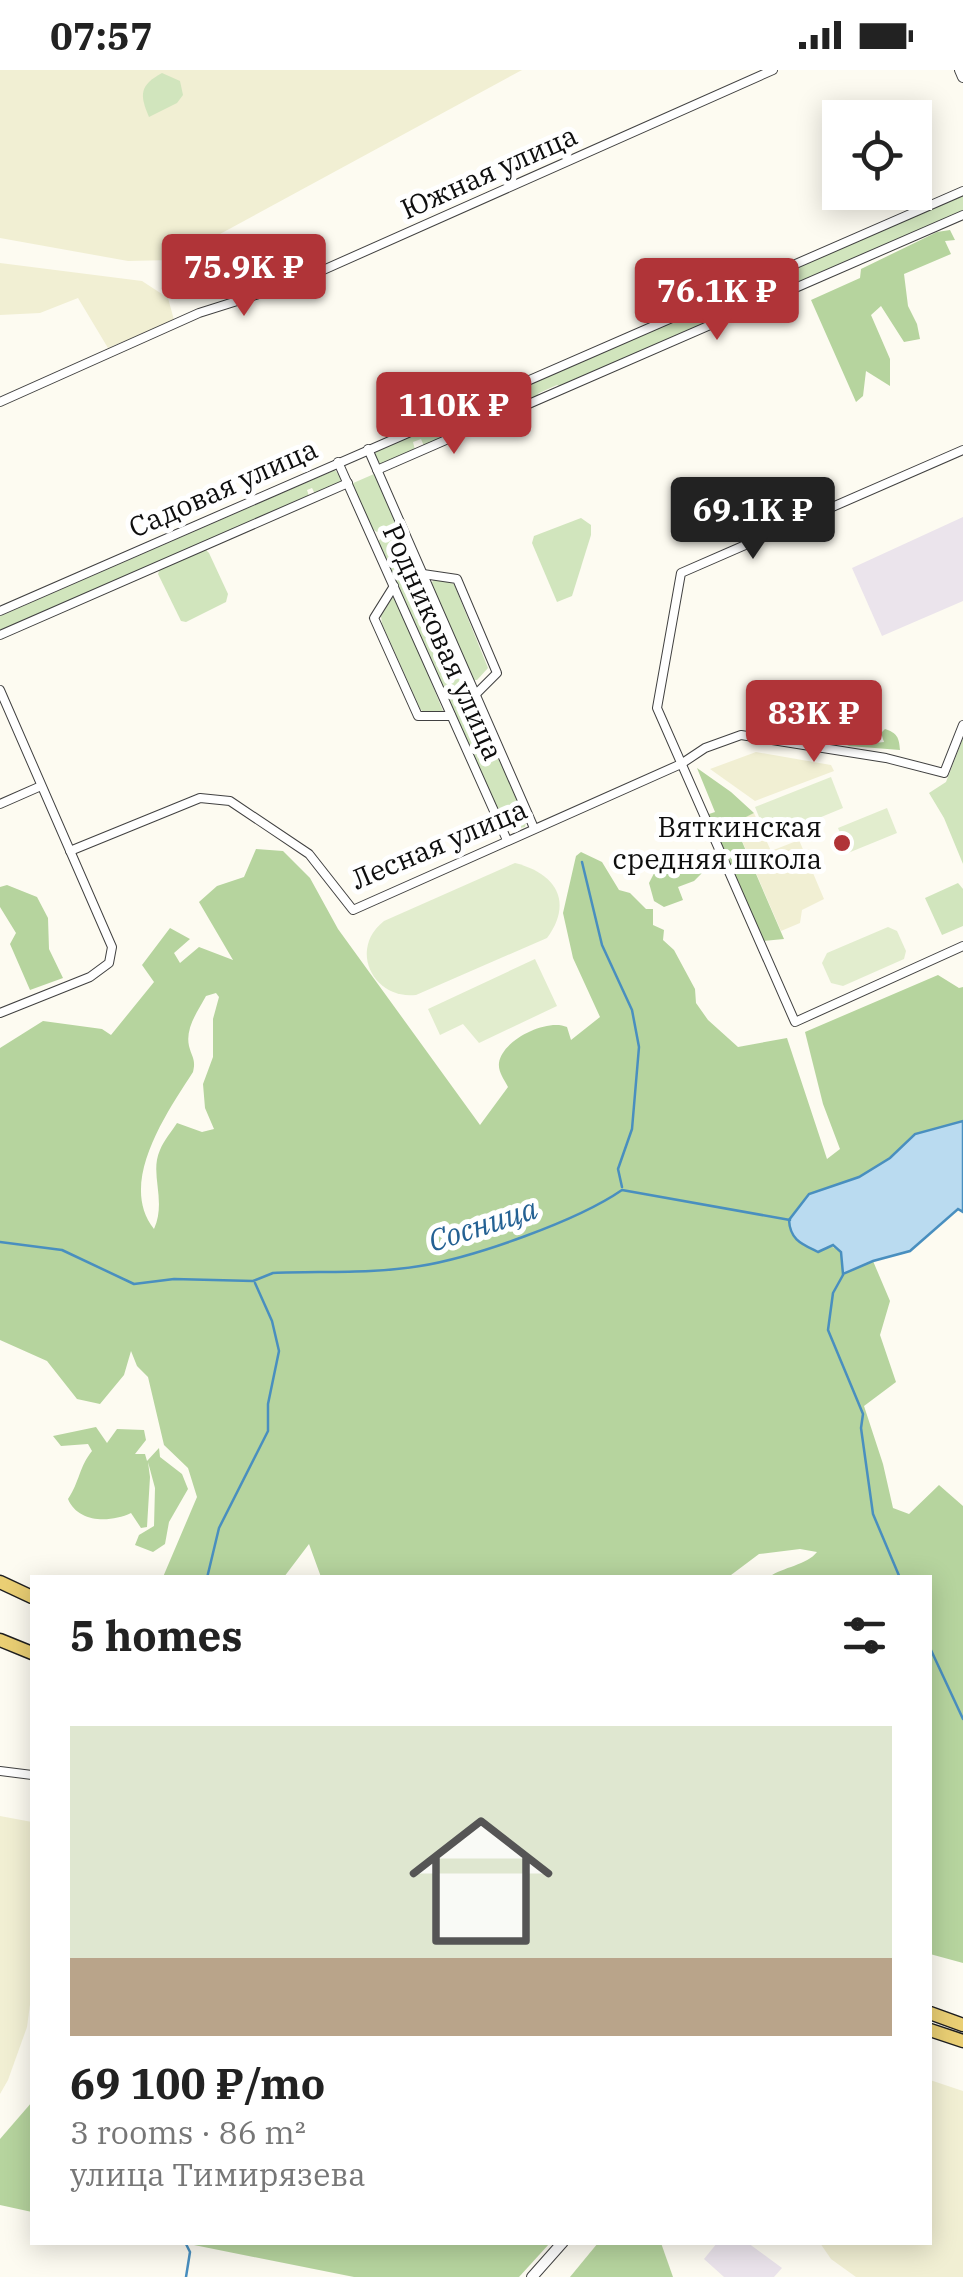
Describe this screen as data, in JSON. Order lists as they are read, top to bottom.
{
  "streets": {
    "street": [
      "Южная улица",
      "Садовая улица",
      "Родниковая улица",
      "Лесная улица"
    ]
  },
  "crossings": [
    ["Садовая улица", "Родниковая улица"],
    ["Родниковая улица", "Лесная улица"]
  ],
  "water": ["Сосница"],
  "places": ["Вяткинская средняя школа"],
  "page": {
    "status": "07:57",
    "price": [
      "75.9K ₽",
      "76.1K ₽",
      "110K ₽",
      "69.1K ₽",
      "83K ₽"
    ],
    "heading": "5 homes",
    "list": [
      {
        "name": "69 100 ₽/mo",
        "note": "3 rooms · 86 m² · улица Тимирязева"
      }
    ]
  }
}
